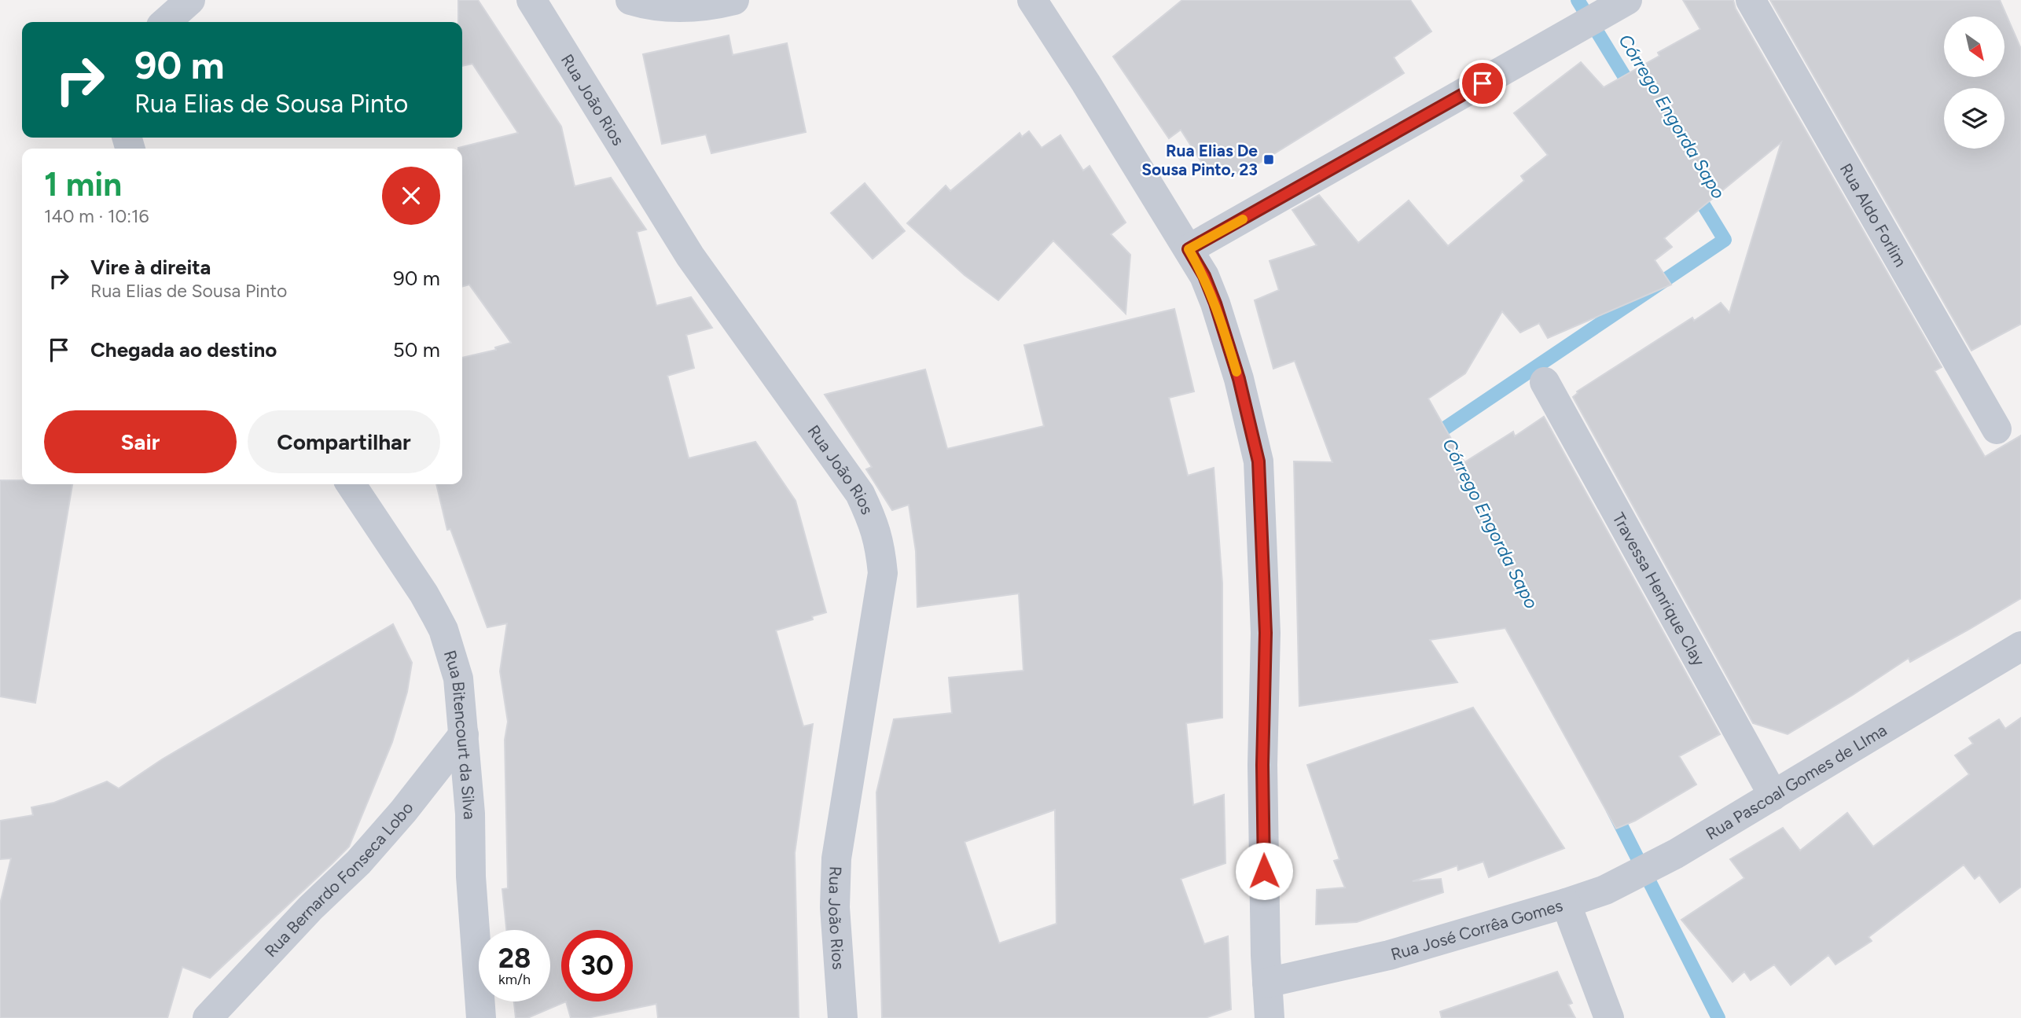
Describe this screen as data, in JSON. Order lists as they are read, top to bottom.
{
  "streets": {
    "street": [
      "Rua João Rios",
      "Rua Aldo Forlim",
      "Travessa Henrique Clay",
      "Rua Bitencourt da Silva",
      "Rua Pascoal Gomes de LIma",
      "Rua Bernardo Fonseca Lobo",
      "Rua José Corrêa Gomes"
    ]
  },
  "crossings": [
    ["Travessa Henrique Clay", "Rua Pascoal Gomes de LIma"],
    ["Rua Bitencourt da Silva", "Rua Bernardo Fonseca Lobo"],
    ["Rua Pascoal Gomes de LIma", "Rua José Corrêa Gomes"]
  ],
  "water": ["Córrego Engorda Sapo"],
  "places": {
    "transit": ["Rua Elias De Sousa Pinto, 23"]
  },
  "north": "bottom right",
  "page": {
    "turn": ["90 m", "Rua Elias de Sousa Pinto"],
    "heading": ["1 min", "140 m · 10:16"],
    "list": [
      {
        "name": "Vire à direita",
        "note": "Rua Elias de Sousa Pinto",
        "value": "90 m"
      },
      {
        "name": "Chegada ao destino",
        "value": "50 m"
      }
    ],
    "buttons": ["Sair", "Compartilhar"],
    "speed": "28 km/h",
    "limit": "30"
  }
}
